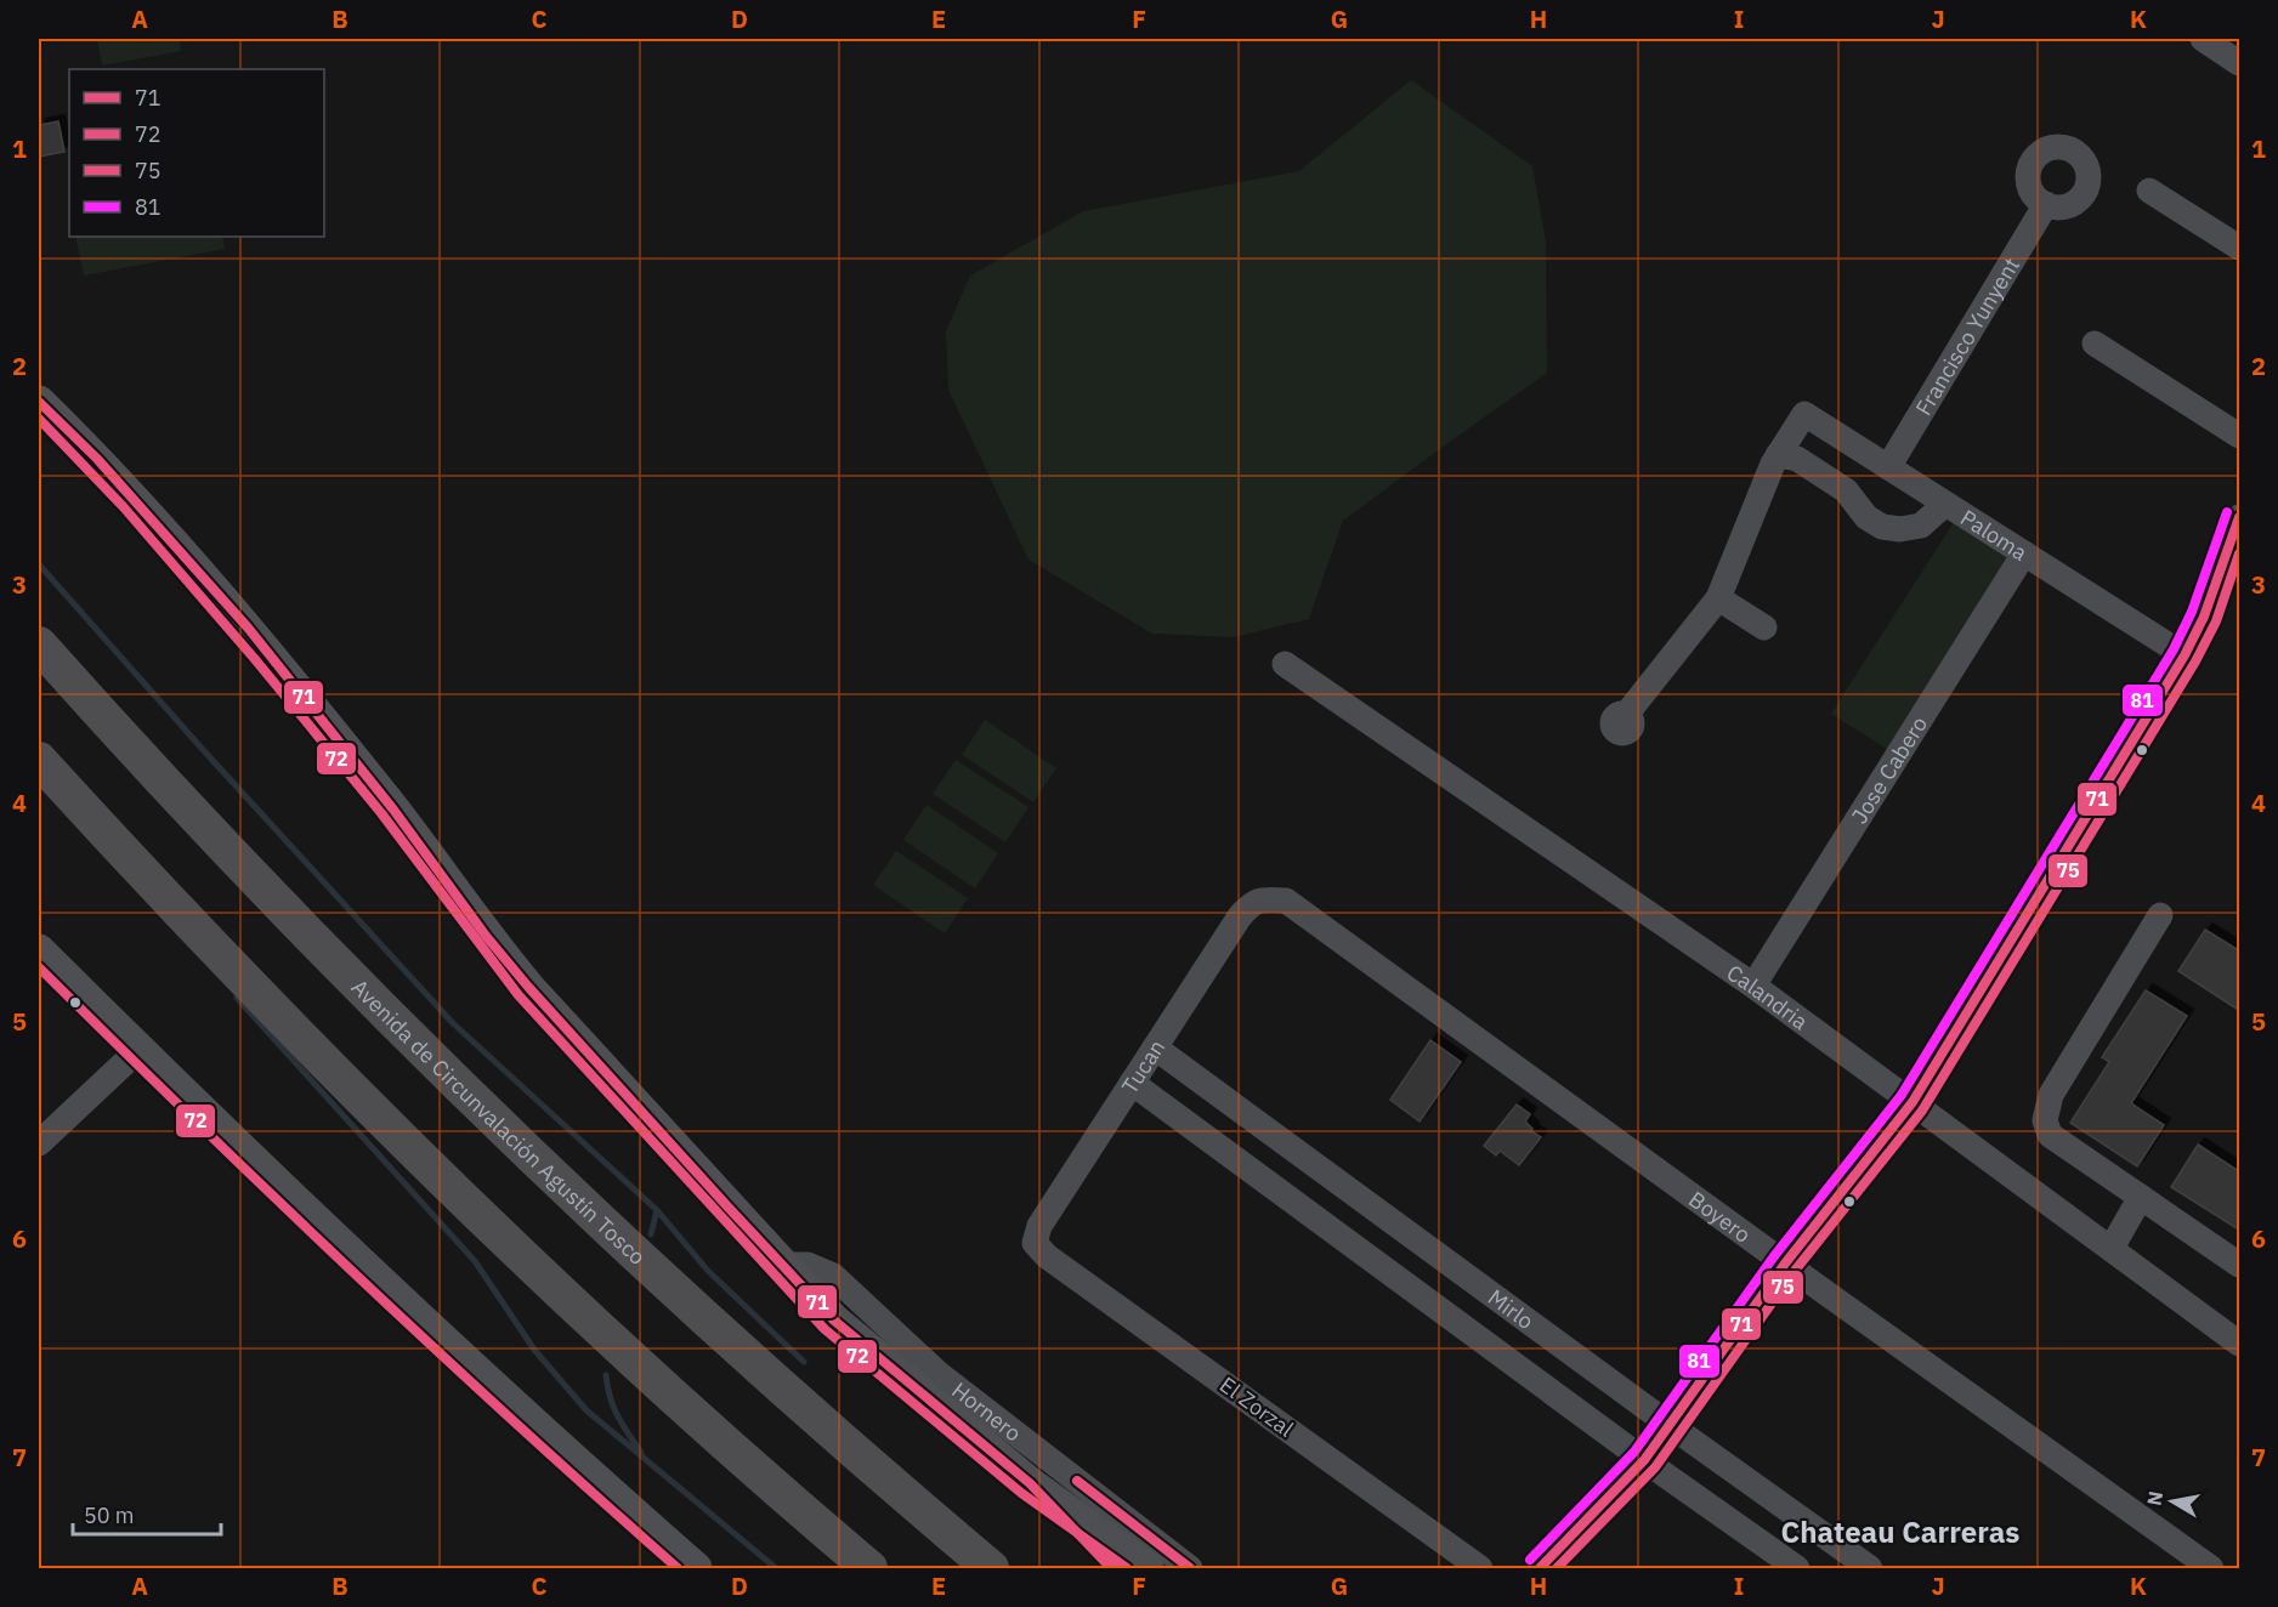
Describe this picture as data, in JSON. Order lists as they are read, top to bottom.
{
  "streets": {
    "highway": ["Avenida de Circunvalación Agustín Tosco"],
    "street": [
      "Francisco Yunyent",
      "Paloma",
      "Jose Cabero",
      "Calandria",
      "Tucan",
      "Boyero",
      "Mirlo",
      "El Zorzal",
      "Hornero"
    ]
  },
  "crossings": [
    ["Francisco Yunyent", "Paloma"],
    ["Paloma", "Jose Cabero"],
    ["Jose Cabero", "Calandria"],
    ["Tucan", "Boyero"],
    ["Tucan", "Mirlo"],
    ["Tucan", "El Zorzal"]
  ],
  "districts": ["Chateau Carreras"],
  "lines": [
    "transit line 71",
    "transit line 72",
    "transit line 81",
    "transit line 75"
  ],
  "legend": [
    "71",
    "72",
    "75",
    "81"
  ],
  "scale_bar": "50 m",
  "north": "left",
  "grid": {
    "columns": [
      "A",
      "B",
      "C",
      "D",
      "E",
      "F",
      "G",
      "H",
      "I",
      "J",
      "K"
    ],
    "rows": [
      "1",
      "2",
      "3",
      "4",
      "5",
      "6",
      "7"
    ]
  }
}
